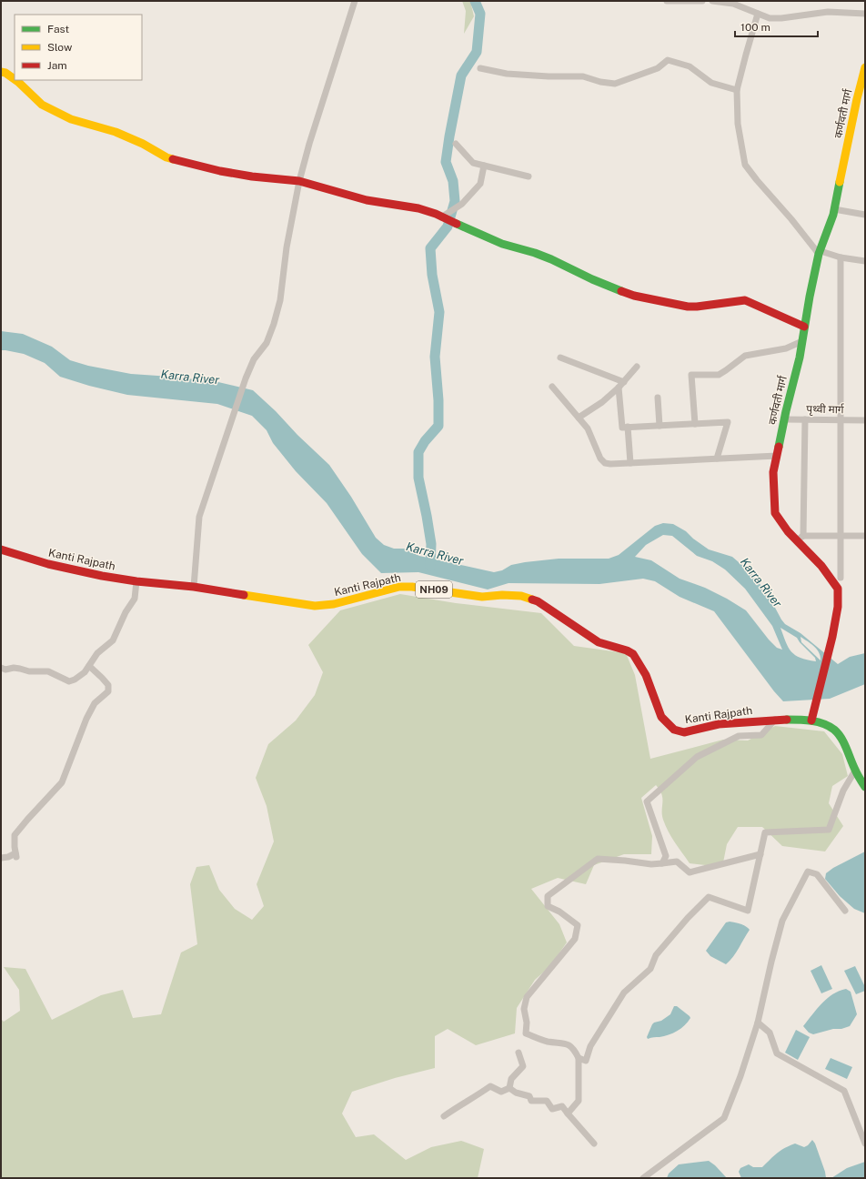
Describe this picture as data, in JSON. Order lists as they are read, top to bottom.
{
  "streets": {
    "main road": ["कर्णवती मार्ग", "Kanti Rajpath", "NH09"],
    "street": ["पृथ्वी मार्ग"]
  },
  "crossings": [
    ["कर्णवती मार्ग", "पृथ्वी मार्ग"],
    ["कर्णवती मार्ग", "Kanti Rajpath"],
    ["कर्णवती मार्ग", "NH09"],
    ["Kanti Rajpath", "NH09"]
  ],
  "water": ["Karra River"],
  "legend": ["Fast", "Slow", "Jam"],
  "scale_bar": "100 m"
}
